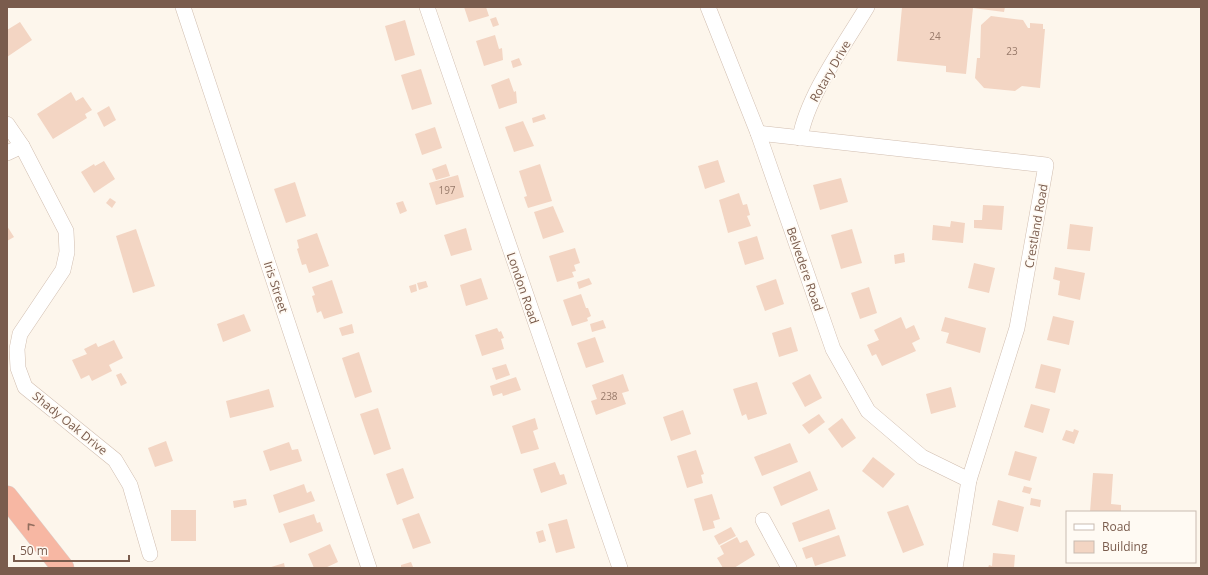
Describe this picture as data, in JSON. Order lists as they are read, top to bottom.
{
  "streets": {
    "street": [
      "Rotary Drive",
      "Crestland Road",
      "Belvedere Road",
      "Iris Street",
      "London Road",
      "Shady Oak Drive"
    ]
  },
  "crossings": [
    ["Rotary Drive", "Crestland Road"],
    ["Crestland Road", "Belvedere Road"]
  ],
  "house_numbers": [
    "24",
    "23",
    "197",
    "238"
  ],
  "legend": ["Road", "Building"],
  "scale_bar": "50 m"
}
